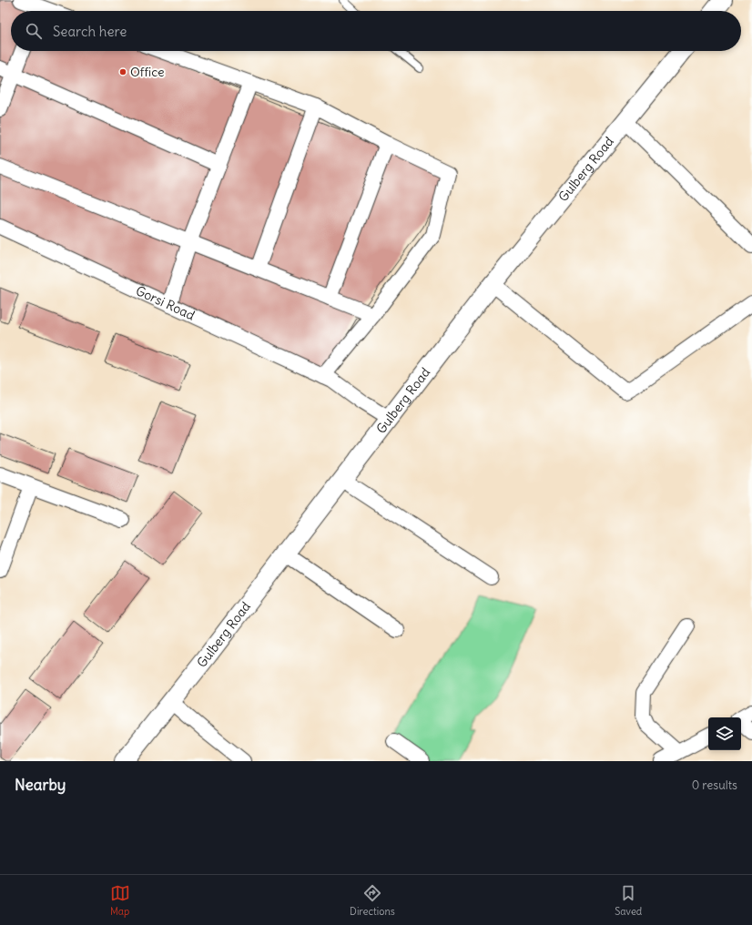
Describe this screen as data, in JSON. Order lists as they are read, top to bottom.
{
  "streets": {
    "street": ["Gulberg Road", "Gorsi Road"]
  },
  "crossings": [
    ["Gulberg Road", "Gorsi Road"]
  ],
  "places": ["Office"],
  "page": {
    "search": "Search here",
    "heading": ["Nearby", "0 results"],
    "nav": ["Map", "Directions", "Saved"]
  }
}
